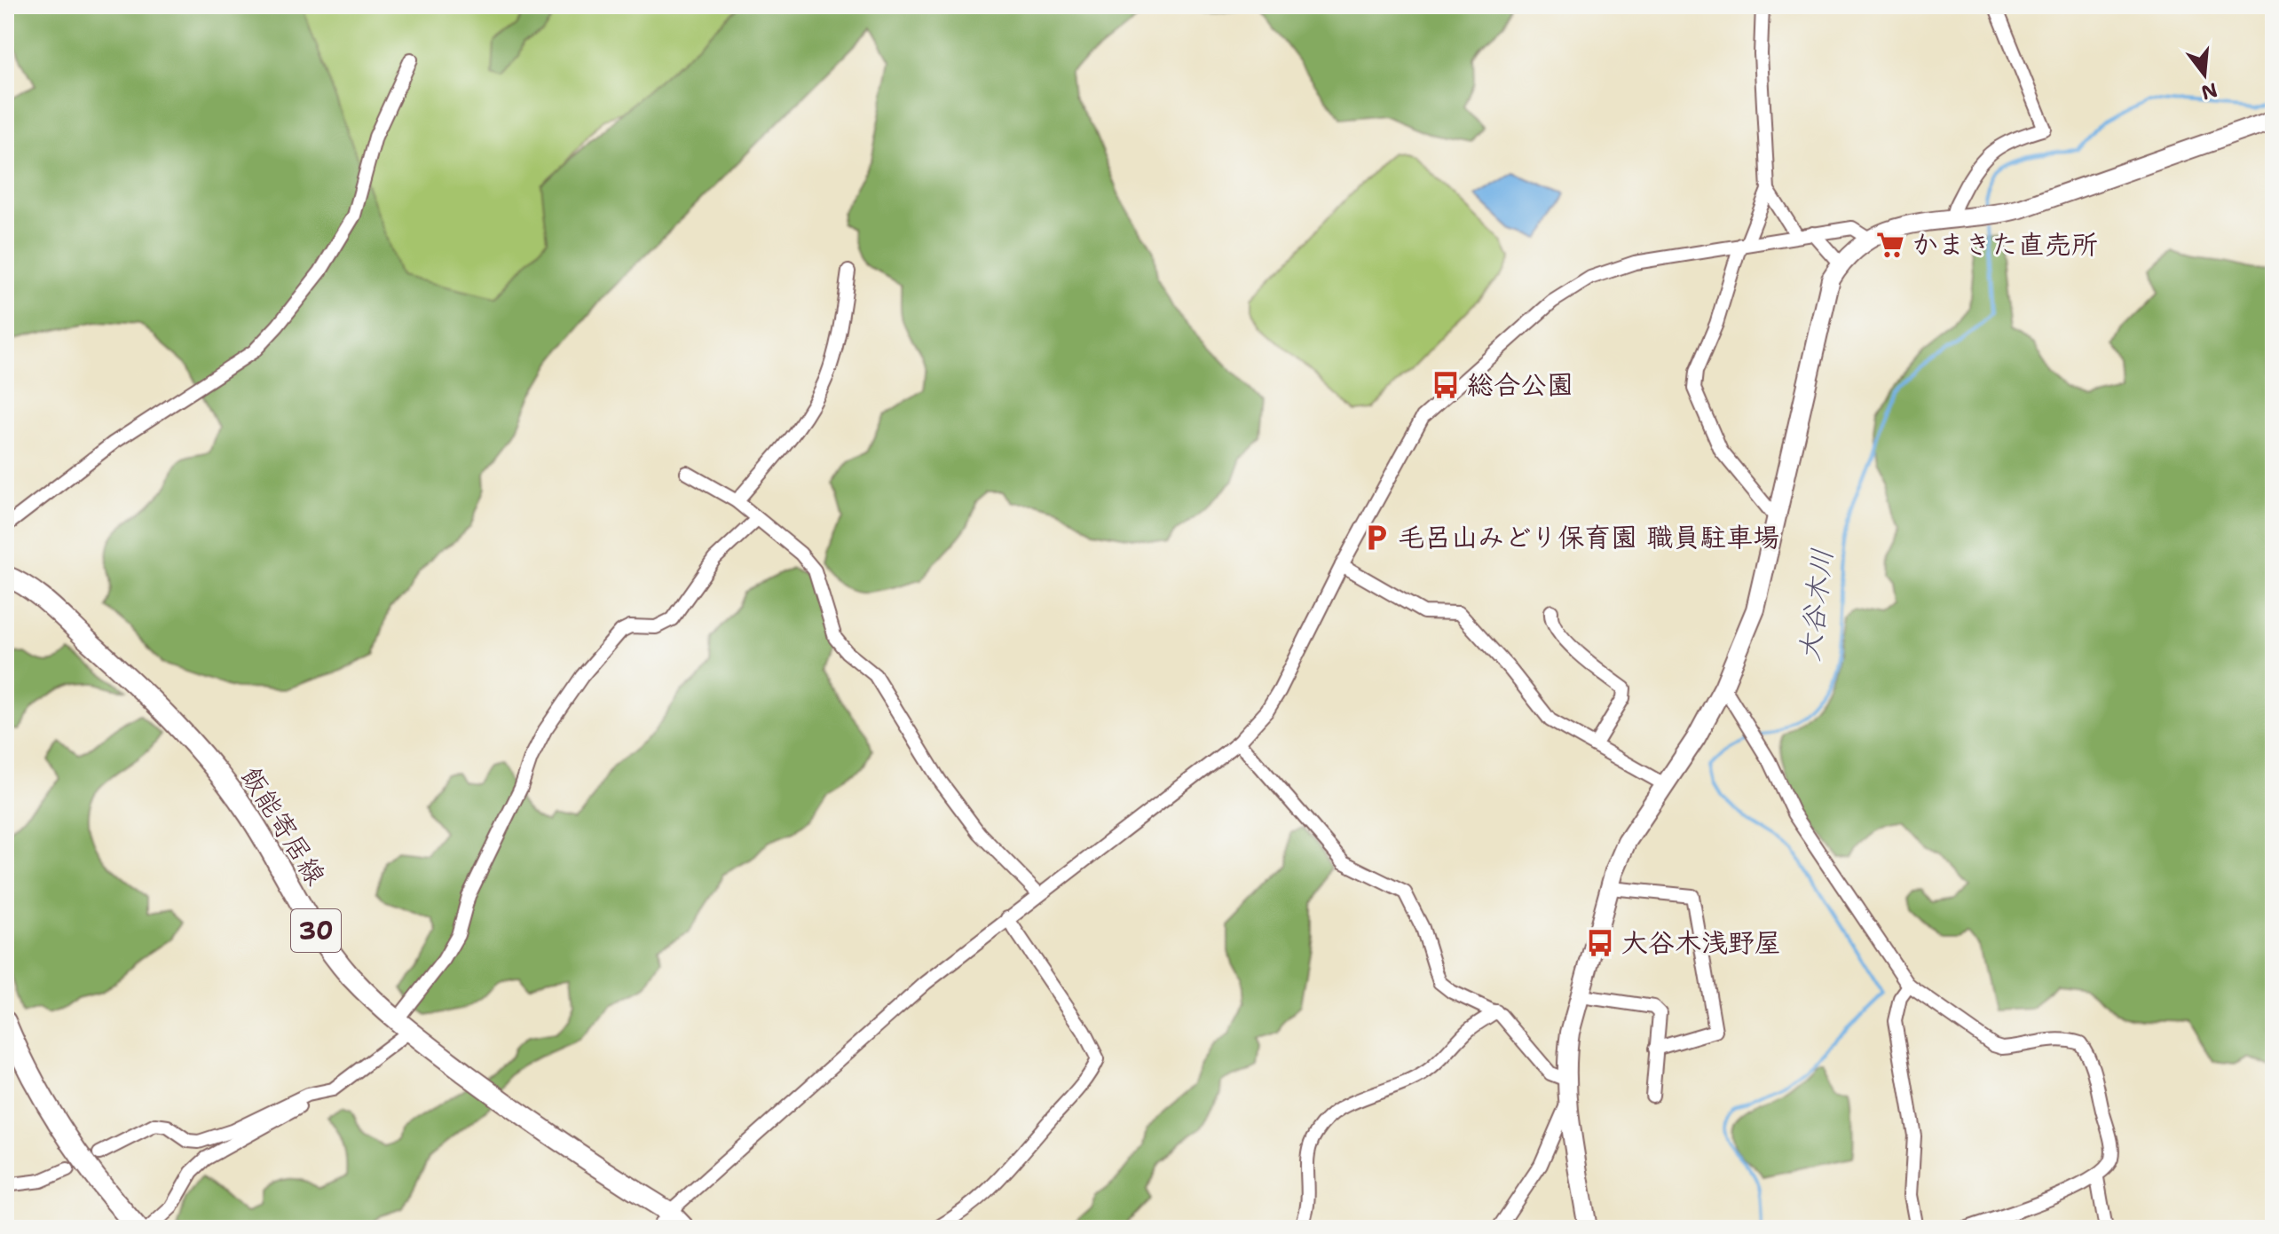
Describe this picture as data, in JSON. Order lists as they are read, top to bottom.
{
  "streets": {
    "main road": ["飯能寄居線", "30"]
  },
  "water": ["大谷木川"],
  "places": {
    "supermarket": ["かまきた直売所"],
    "bus stop": ["総合公園", "大谷木浅野屋"],
    "parking": ["毛呂山みどり保育園 職員駐車場"]
  },
  "north": "bottom"
}
